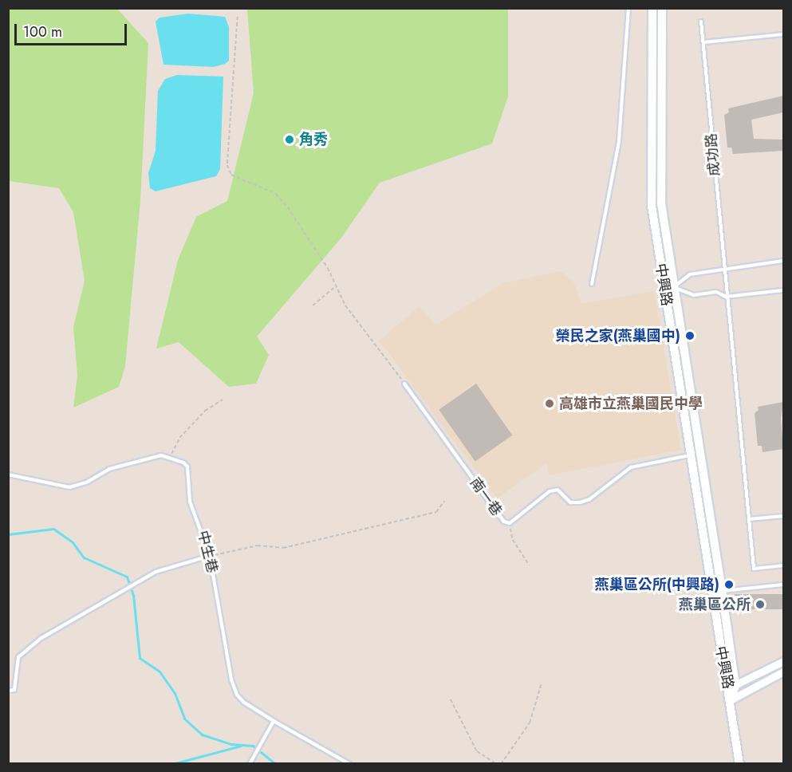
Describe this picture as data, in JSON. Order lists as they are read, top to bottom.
{
  "streets": {
    "main road": ["中興路"],
    "lane": ["成功路", "南一巷", "中生巷"]
  },
  "crossings": [
    ["中興路", "南一巷"]
  ],
  "places": [
    "角秀",
    "榮民之家(燕巢國中)",
    "高雄市立燕巢國民中學",
    "燕巢區公所(中興路)",
    "燕巢區公所"
  ],
  "scale_bar": "100 m"
}
